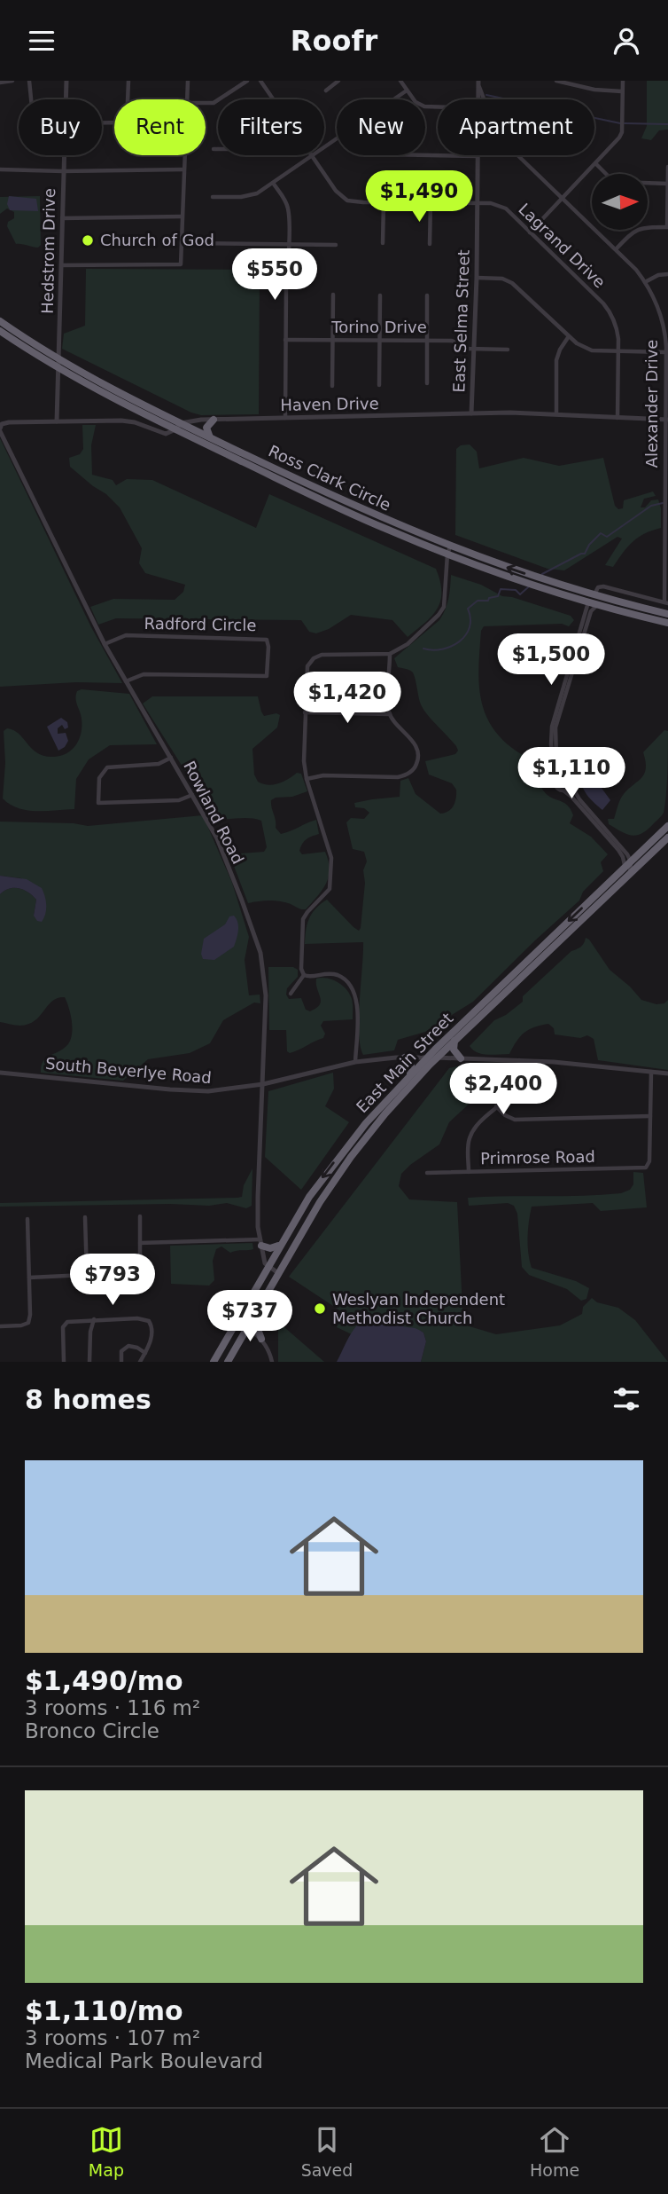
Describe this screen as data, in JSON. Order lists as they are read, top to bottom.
{
  "streets": {
    "highway": ["Ross Clark Circle", "East Main Street"],
    "street": [
      "Lagrand Drive",
      "Hedstrom Drive",
      "East Selma Street",
      "Torino Drive",
      "Alexander Drive",
      "Haven Drive",
      "Radford Circle",
      "Rowland Road",
      "South Beverlye Road",
      "Primrose Road"
    ]
  },
  "crossings": [
    ["Lagrand Drive", "East Selma Street"],
    ["Lagrand Drive", "Haven Drive"],
    ["Hedstrom Drive", "Haven Drive"],
    ["Hedstrom Drive", "Ross Clark Circle"],
    ["East Selma Street", "Torino Drive"],
    ["East Selma Street", "Alexander Drive"],
    ["East Selma Street", "Haven Drive"],
    ["Alexander Drive", "Haven Drive"],
    ["Alexander Drive", "Ross Clark Circle"],
    ["Haven Drive", "Ross Clark Circle"],
    ["Haven Drive", "Rowland Road"],
    ["Radford Circle", "Rowland Road"],
    ["Rowland Road", "East Main Street"],
    ["Rowland Road", "South Beverlye Road"],
    ["East Main Street", "South Beverlye Road"]
  ],
  "places": ["Church of God", "Weslyan Independent Methodist Church"],
  "north": "right",
  "page": {
    "header": "Roofr",
    "chip": [
      "Buy",
      "Rent",
      "Filters",
      "New",
      "Apartment"
    ],
    "price": [
      "$1,490",
      "$550",
      "$1,500",
      "$1,420",
      "$1,110",
      "$2,400",
      "$793",
      "$737"
    ],
    "heading": "8 homes",
    "list": [
      {
        "name": "$1,490/mo",
        "note": "3 rooms · 116 m² · Bronco Circle"
      },
      {
        "name": "$1,110/mo",
        "note": "3 rooms · 107 m² · Medical Park Boulevard"
      }
    ],
    "tabs": ["Map", "Saved", "Home"]
  }
}
